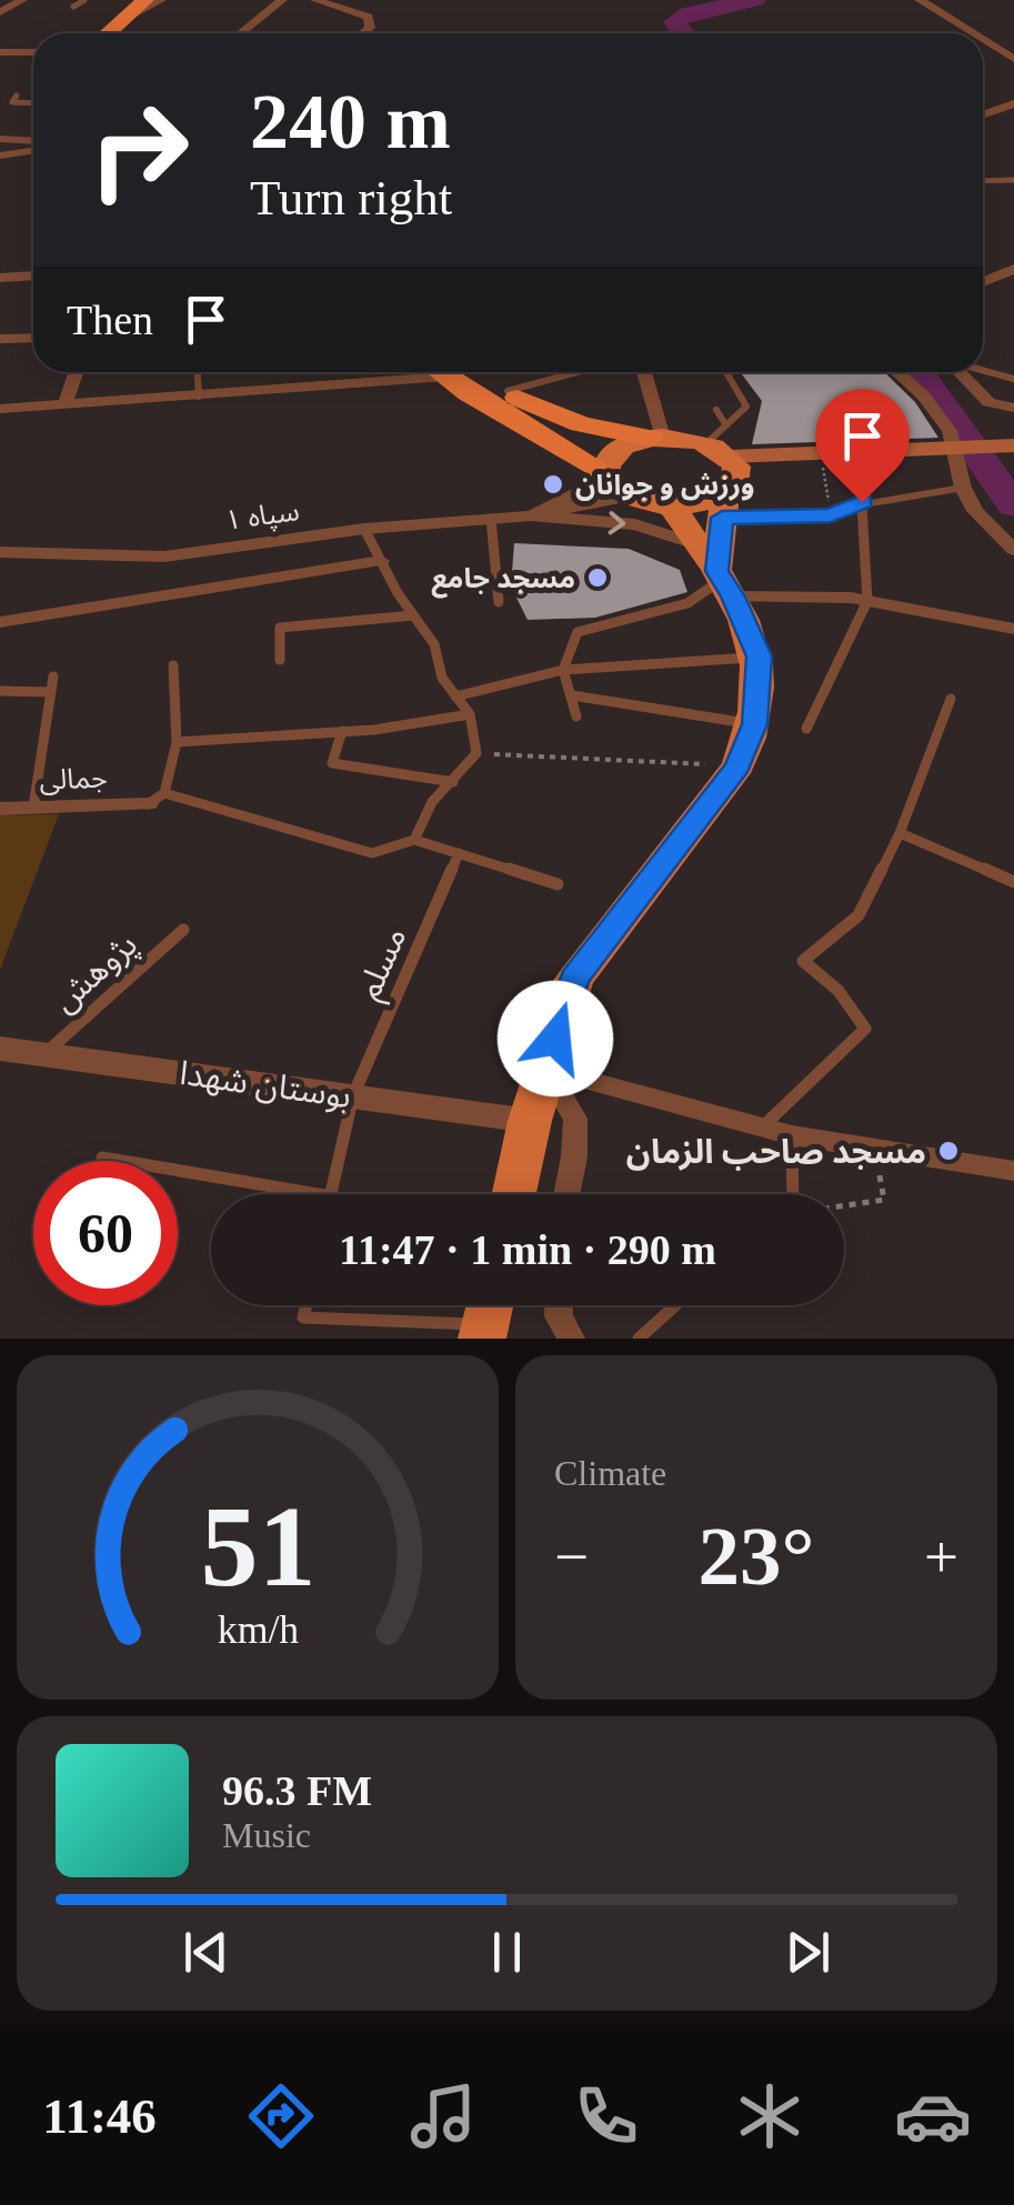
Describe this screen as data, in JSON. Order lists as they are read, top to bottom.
{
  "streets": {
    "street": ["سپاه ۱", "جمالی", "بوستان شهدا"],
    "lane": ["مسلم", "پژوهش"]
  },
  "crossings": [
    ["مسلم", "بوستان شهدا"],
    ["پژوهش", "بوستان شهدا"]
  ],
  "places": ["ورزش و جوانان", "مسجد جامع", "مسجد صاحب الزمان"],
  "page": {
    "turn": ["240 m", "Turn right"],
    "then": "Then",
    "limit": "60",
    "trip": "11:47 · 1 min · 290 m",
    "tile": "Climate",
    "heat": ["−", "23°", "+"],
    "song": ["96.3 FM", "Music"],
    "tabs": "11:46",
    "gauge": ["51", "km/h"]
  }
}
